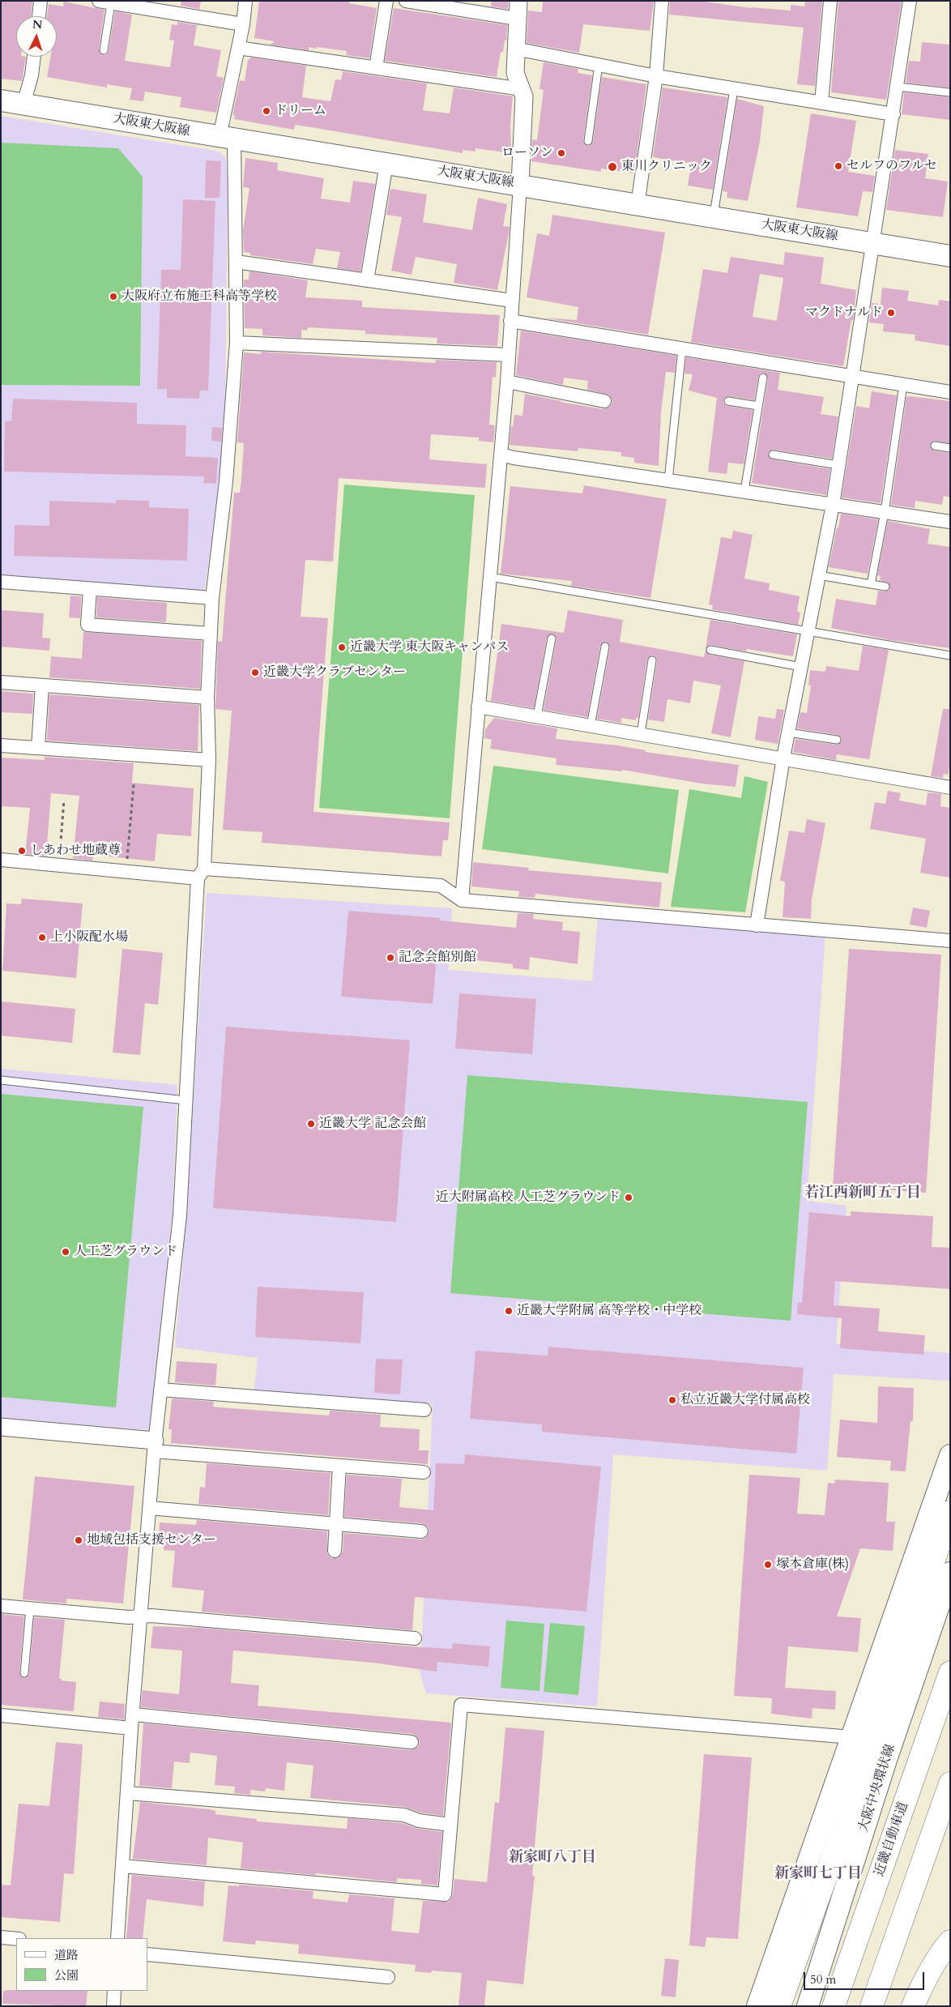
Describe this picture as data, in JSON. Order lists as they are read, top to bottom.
{
  "streets": {
    "highway": ["近畿自動車道"],
    "main road": ["大阪東大阪線", "大阪中央環状線"]
  },
  "districts": ["若江西新町五丁目", "新家町八丁目", "新家町七丁目"],
  "places": [
    "ドリーム",
    "ローソン",
    "セルフのフルセ",
    "東川クリニック",
    "大阪府立布施工科高等学校",
    "マクドナルド",
    "近畿大学 東大阪キャンパス",
    "近畿大学クラブセンター",
    "しあわせ地蔵尊",
    "上小阪配水場",
    "記念会館別館",
    "近畿大学 記念会館",
    "近大附属高校 人工芝グラウンド",
    "人工芝グラウンド",
    "近畿大学附属 高等学校・中学校",
    "私立近畿大学付属高校",
    "地域包括支援センター",
    "塚本倉庫(株)"
  ],
  "legend": ["道路", "公園"],
  "scale_bar": "50 m",
  "north": "top"
}
